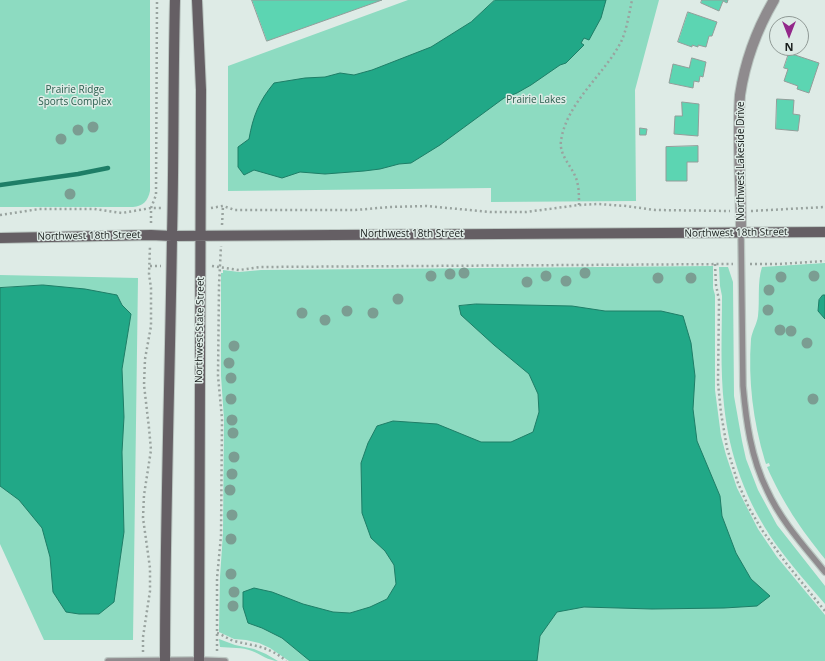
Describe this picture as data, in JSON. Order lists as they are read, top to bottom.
{
  "streets": {
    "main road": ["Northwest 18th Street", "Northwest State Street"],
    "street": ["Northwest Lakeside Drive"]
  },
  "crossings": [
    ["Northwest Lakeside Drive", "Northwest 18th Street"],
    ["Northwest 18th Street", "Northwest State Street"]
  ],
  "parks": ["Prairie Ridge Sports Complex", "Prairie Lakes"],
  "north": "bottom"
}
